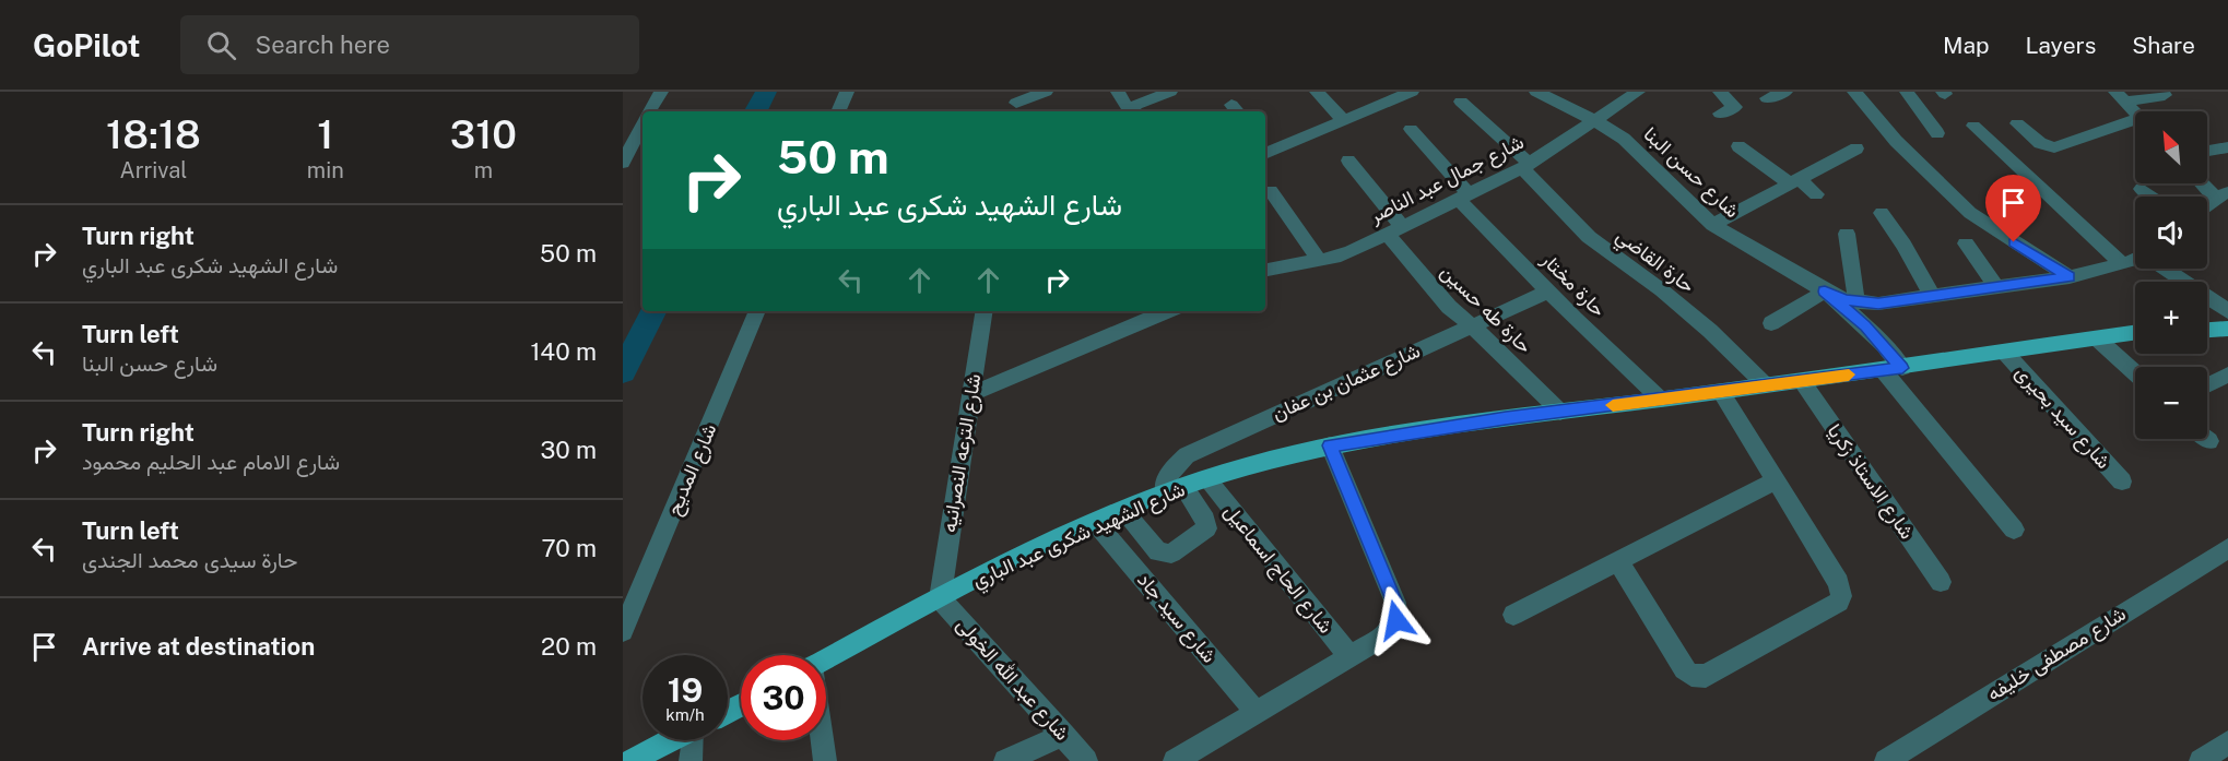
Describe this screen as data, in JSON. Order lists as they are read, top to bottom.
{
  "streets": {
    "main road": ["شارع الشهيد شكرى عبد الباري"],
    "street": [
      "شارع حسن البنا",
      "شارع جمال عبد الناصر",
      "حارة القاضي",
      "حارة مختار",
      "حارة طه حسين",
      "شارع عثمان بن عفان",
      "شارع سيد بحيرى",
      "شارع الترعه النصرانيه",
      "شارع المديح",
      "شارع الاستاذ زكريا",
      "شارع الحاج اسماعيل",
      "شارع سيد جاد",
      "شارع مصطفى خليفه",
      "شارع عبد الله الخولى"
    ]
  },
  "crossings": [
    ["شارع حسن البنا", "شارع جمال عبد الناصر"],
    ["شارع حسن البنا", "شارع الشهيد شكرى عبد الباري"],
    ["شارع جمال عبد الناصر", "حارة القاضي"],
    ["شارع جمال عبد الناصر", "حارة مختار"],
    ["شارع جمال عبد الناصر", "حارة طه حسين"],
    ["حارة القاضي", "شارع الشهيد شكرى عبد الباري"],
    ["حارة مختار", "شارع عثمان بن عفان"],
    ["حارة مختار", "شارع الشهيد شكرى عبد الباري"],
    ["حارة طه حسين", "شارع عثمان بن عفان"],
    ["حارة طه حسين", "شارع الشهيد شكرى عبد الباري"],
    ["شارع عثمان بن عفان", "شارع الشهيد شكرى عبد الباري"],
    ["شارع سيد بحيرى", "شارع الشهيد شكرى عبد الباري"],
    ["شارع الترعه النصرانيه", "شارع الشهيد شكرى عبد الباري"],
    ["شارع الترعه النصرانيه", "شارع عبد الله الخولى"],
    ["شارع الاستاذ زكريا", "شارع الشهيد شكرى عبد الباري"],
    ["شارع الشهيد شكرى عبد الباري", "شارع الحاج اسماعيل"],
    ["شارع الشهيد شكرى عبد الباري", "شارع سيد جاد"],
    ["شارع الشهيد شكرى عبد الباري", "شارع عبد الله الخولى"]
  ],
  "north": "top left",
  "page": {
    "header": "GoPilot",
    "search": "Search here",
    "nav": ["Map", "Layers", "Share"],
    "eta": [
      "18:18",
      "Arrival",
      "1",
      "min",
      "310",
      "m"
    ],
    "map_buttons": ["+", "−"],
    "turn": ["50 m", "شارع الشهيد شكرى عبد الباري"],
    "list": [
      {
        "name": "Turn right",
        "note": "شارع الشهيد شكرى عبد الباري",
        "value": "50 m"
      },
      {
        "name": "Turn left",
        "note": "شارع حسن البنا",
        "value": "140 m"
      },
      {
        "name": "Turn right",
        "note": "شارع الامام عبد الحليم محمود",
        "value": "30 m"
      },
      {
        "name": "Turn left",
        "note": "حارة سيدى محمد الجندى",
        "value": "70 m"
      },
      {
        "name": "Arrive at destination",
        "value": "20 m"
      }
    ],
    "speed": "19 km/h",
    "limit": "30"
  }
}
